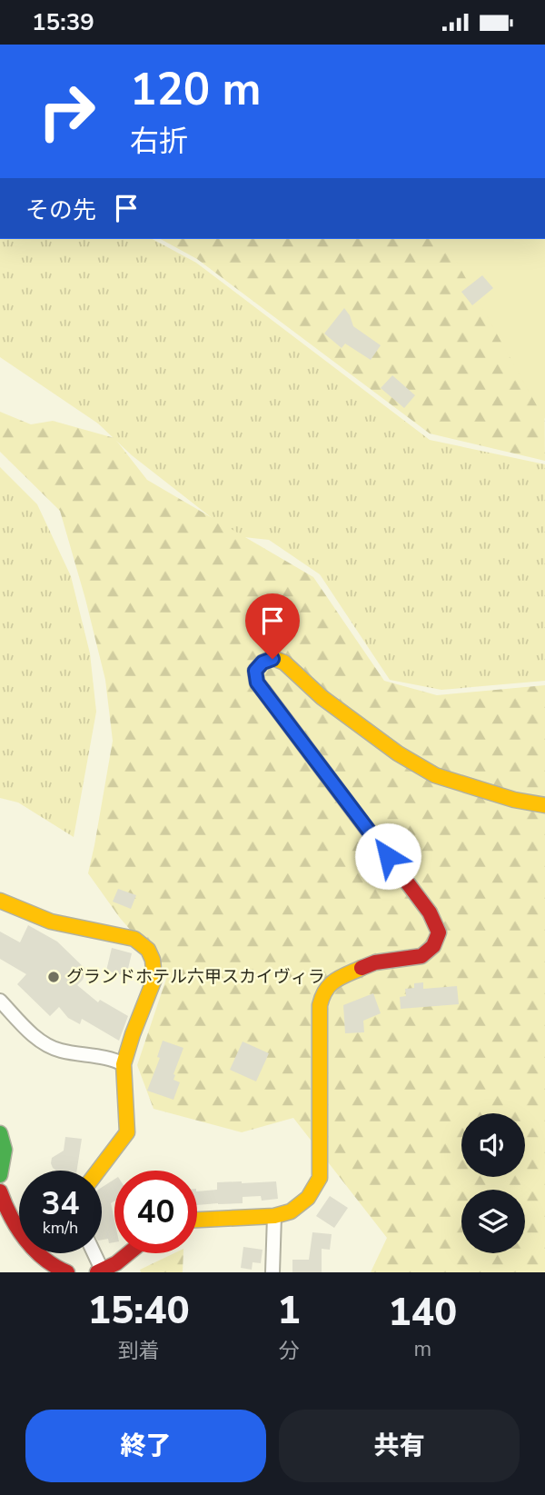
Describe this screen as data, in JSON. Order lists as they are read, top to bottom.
{
  "places": ["グランドホテル六甲スカイヴィラ"],
  "page": {
    "status": "15:39",
    "turn": ["120 m", "右折"],
    "then": "その先",
    "speed": "34 km/h",
    "limit": "40",
    "eta": [
      "15:40",
      "到着",
      "1",
      "分",
      "140",
      "m"
    ],
    "buttons": ["終了", "共有"]
  }
}
